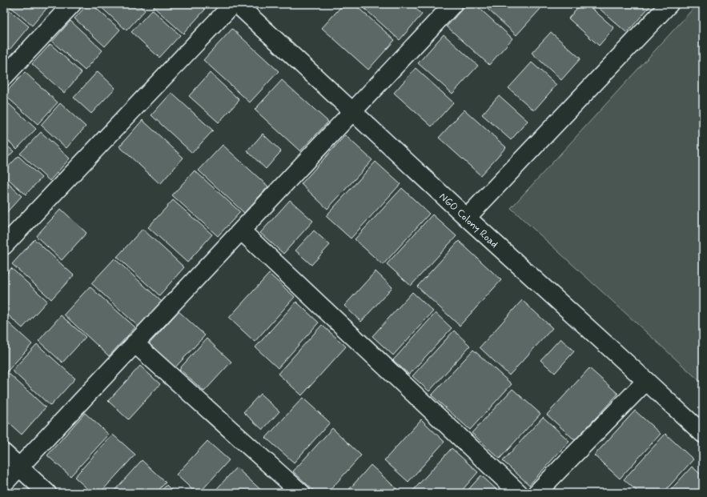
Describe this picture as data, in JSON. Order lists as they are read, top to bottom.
{
  "streets": {
    "street": ["NGO Colony Road"]
  }
}
